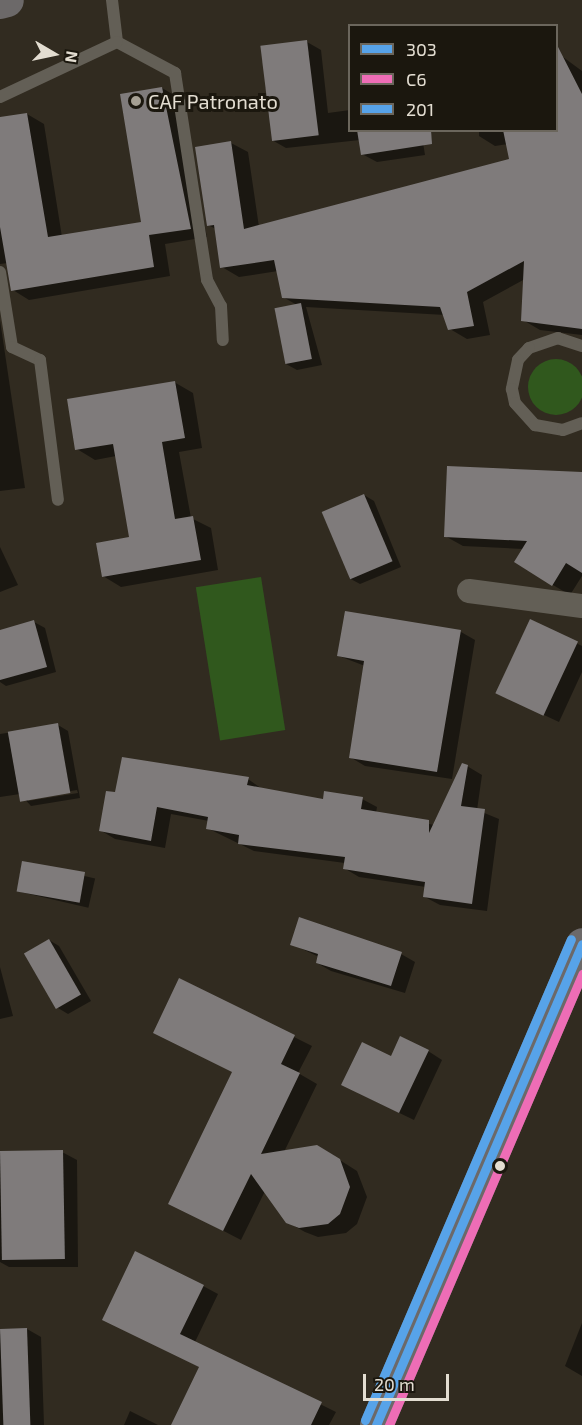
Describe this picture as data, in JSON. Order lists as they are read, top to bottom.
{
  "places": ["CAF Patronato"],
  "lines": ["transit line 201", "transit line 303", "transit line C6"],
  "legend": ["303", "C6", "201"],
  "scale_bar": "20 m",
  "north": "right"
}
